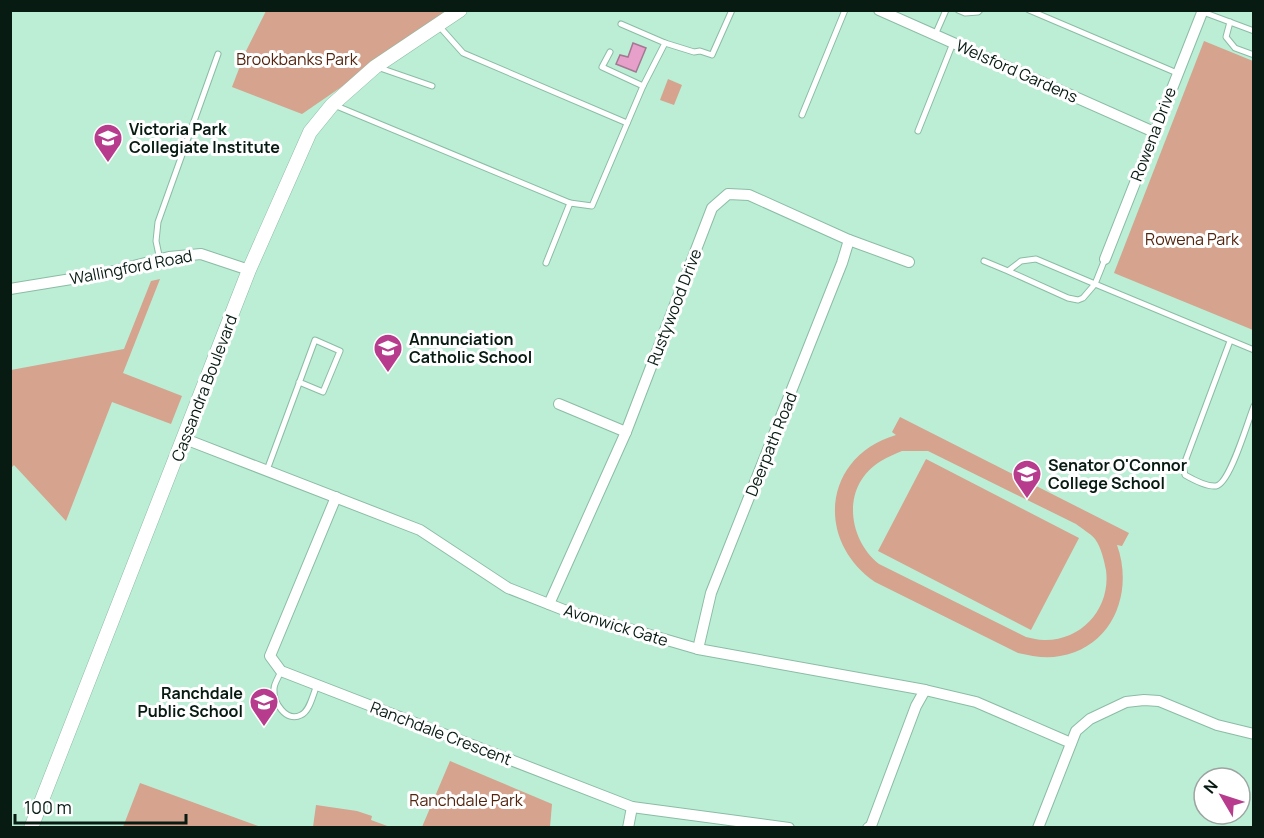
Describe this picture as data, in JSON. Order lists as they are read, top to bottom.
{
  "streets": {
    "street": [
      "Welsford Gardens",
      "Rowena Drive",
      "Wallingford Road",
      "Rustywood Drive",
      "Cassandra Boulevard",
      "Deerpath Road",
      "Avonwick Gate",
      "Ranchdale Crescent"
    ]
  },
  "crossings": [
    ["Welsford Gardens", "Rowena Drive"],
    ["Wallingford Road", "Cassandra Boulevard"],
    ["Rustywood Drive", "Deerpath Road"],
    ["Rustywood Drive", "Avonwick Gate"],
    ["Cassandra Boulevard", "Avonwick Gate"],
    ["Deerpath Road", "Avonwick Gate"]
  ],
  "parks": ["Brookbanks Park", "Rowena Park", "Ranchdale Park"],
  "places": {
    "school or university": [
      "Victoria Park Collegiate Institute",
      "Annunciation Catholic School",
      "Senator O'Connor College School",
      "Ranchdale Public School"
    ]
  },
  "scale_bar": "100 m",
  "north": "top left"
}
